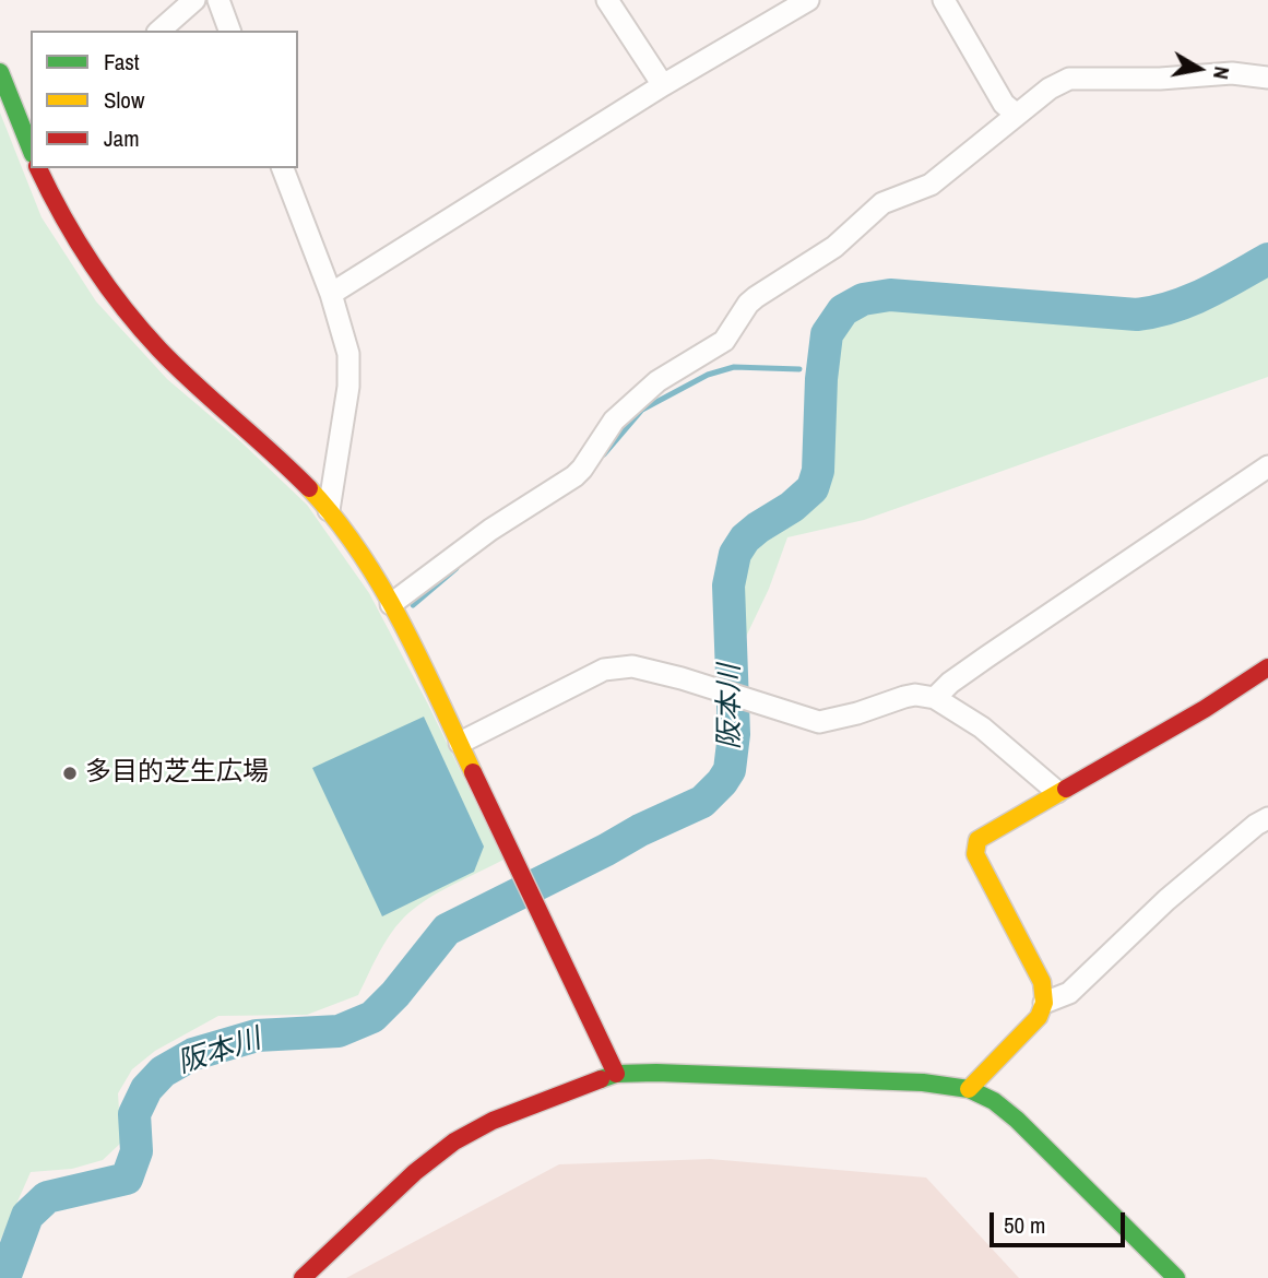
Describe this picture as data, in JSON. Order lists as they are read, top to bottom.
{
  "water": ["阪本川"],
  "places": ["多目的芝生広場"],
  "legend": ["Fast", "Slow", "Jam"],
  "scale_bar": "50 m",
  "north": "right"
}
